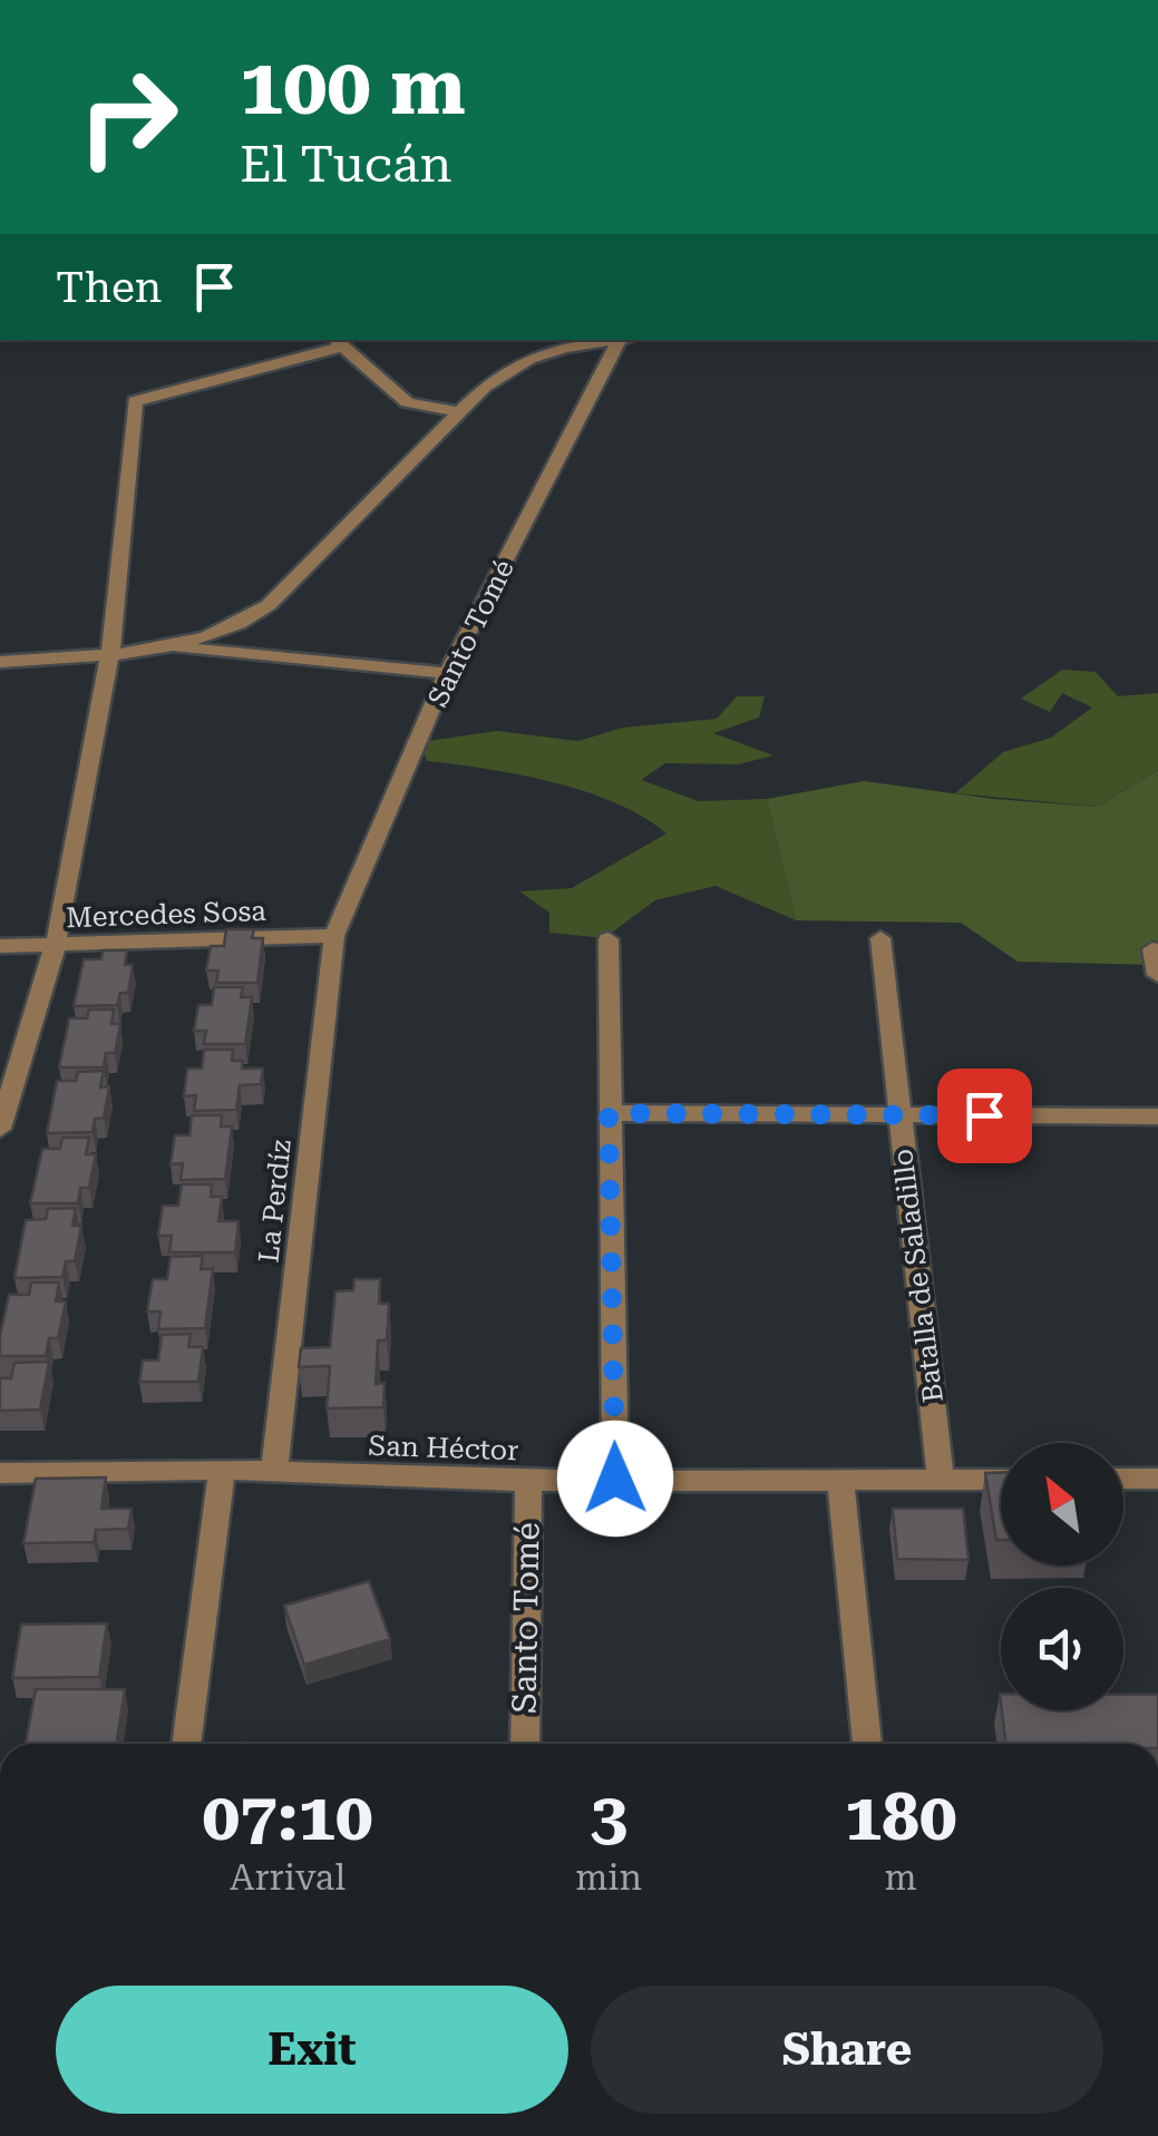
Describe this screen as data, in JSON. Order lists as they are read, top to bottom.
{
  "streets": {
    "street": [
      "Santo Tomé",
      "Mercedes Sosa",
      "La Perdíz",
      "Batalla de Saladillo",
      "San Héctor"
    ]
  },
  "crossings": [
    ["Santo Tomé", "Mercedes Sosa"],
    ["Santo Tomé", "La Perdíz"],
    ["Santo Tomé", "San Héctor"],
    ["Mercedes Sosa", "La Perdíz"],
    ["La Perdíz", "San Héctor"],
    ["Batalla de Saladillo", "San Héctor"]
  ],
  "north": "top left",
  "page": {
    "turn": ["100 m", "El Tucán"],
    "then": "Then",
    "eta": [
      "07:10",
      "Arrival",
      "3",
      "min",
      "180",
      "m"
    ],
    "buttons": ["Exit", "Share"]
  }
}
